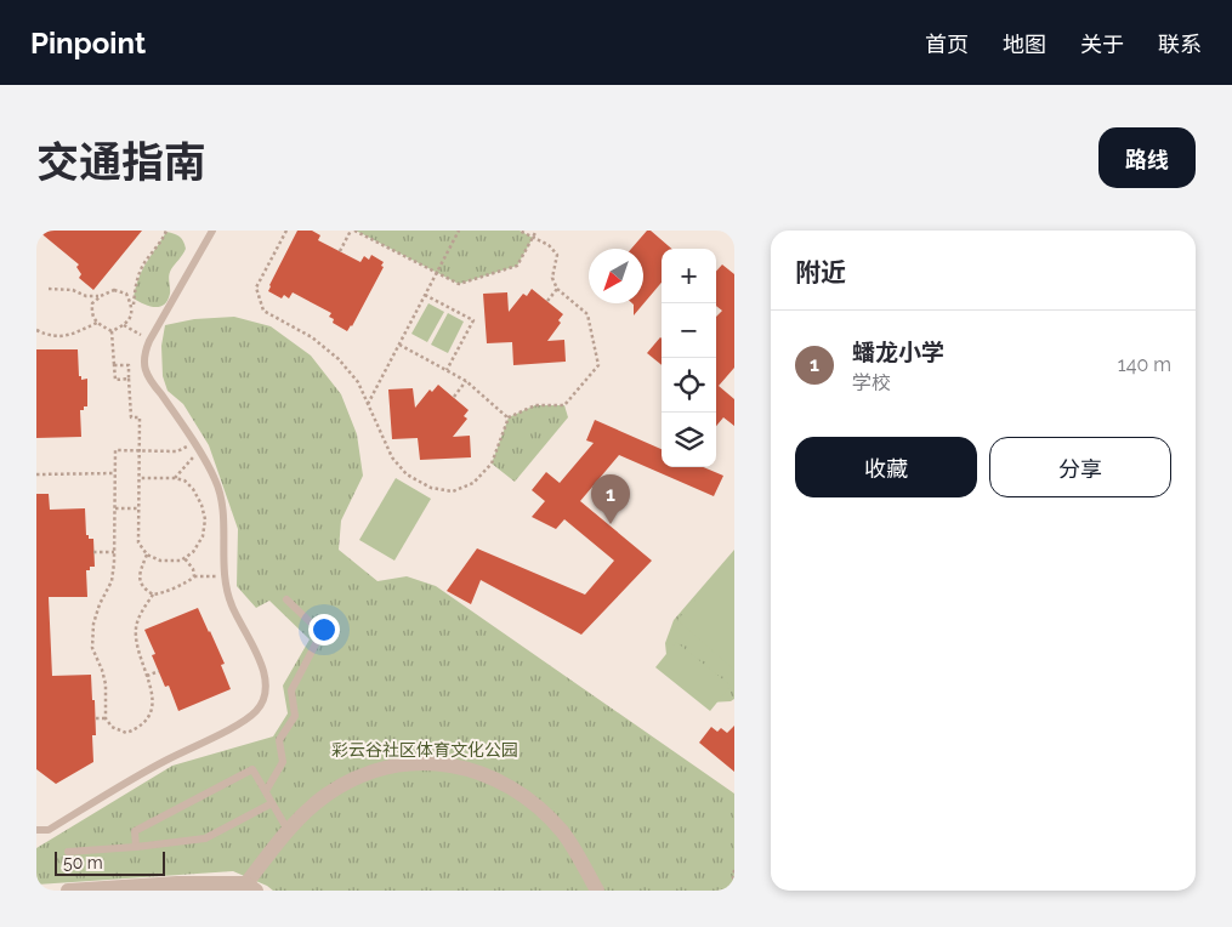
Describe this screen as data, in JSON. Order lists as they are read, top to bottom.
{
  "parks": ["彩云谷社区体育文化公园"],
  "scale_bar": "50 m",
  "north": "bottom left",
  "page": {
    "header": "Pinpoint",
    "nav": [
      "首页",
      "地图",
      "关于",
      "联系"
    ],
    "title": "交通指南",
    "buttons": [
      "路线",
      ["收藏", "分享"]
    ],
    "heading": "附近",
    "map_buttons": ["+", "−"],
    "list": [
      {
        "mark": "1",
        "name": "蟠龙小学",
        "note": "学校",
        "value": "140 m"
      }
    ],
    "pins": "1",
    "scale": "50 m"
  }
}
